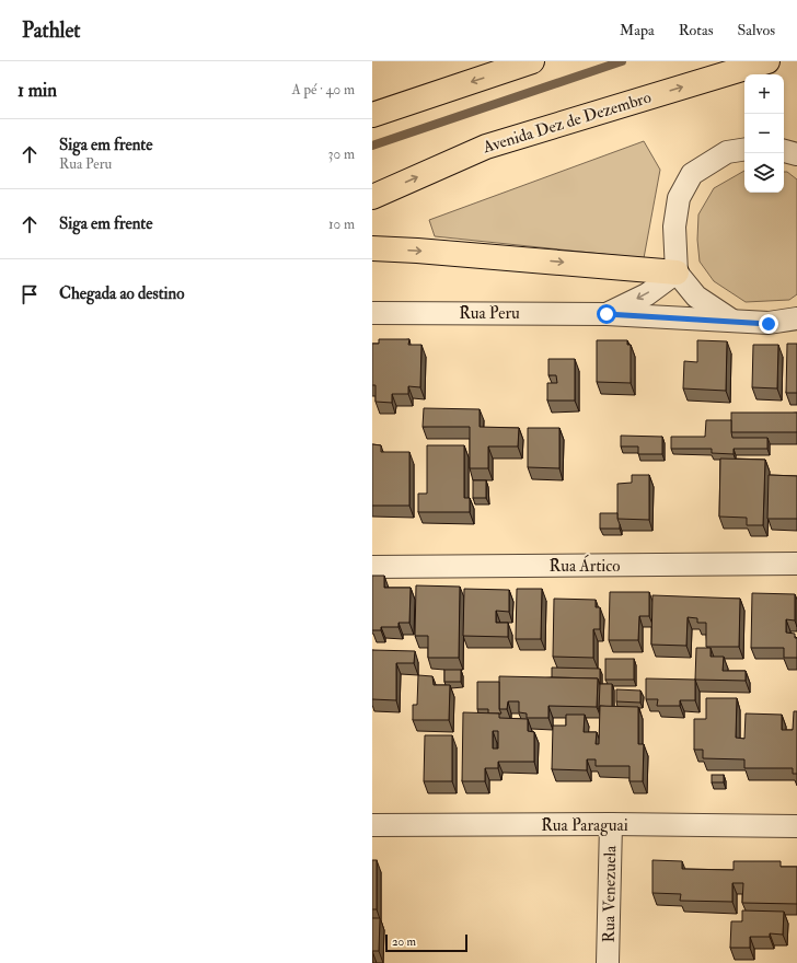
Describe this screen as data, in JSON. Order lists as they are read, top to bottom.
{
  "streets": {
    "highway": ["Avenida Dez de Dezembro"],
    "street": [
      "Rua Peru",
      "Rua Ártico",
      "Rua Paraguai",
      "Rua Venezuela"
    ]
  },
  "crossings": [
    ["Rua Paraguai", "Rua Venezuela"]
  ],
  "scale_bar": "20 m",
  "page": {
    "header": "Pathlet",
    "nav": ["Mapa", "Rotas", "Salvos"],
    "heading": ["1 min", "A pé · 40 m"],
    "map_buttons": ["+", "−"],
    "list": [
      ["Siga em frente", "Rua Peru", "30 m"],
      ["Siga em frente", "10 m"],
      "Chegada ao destino"
    ],
    "scale": "20 m"
  }
}
